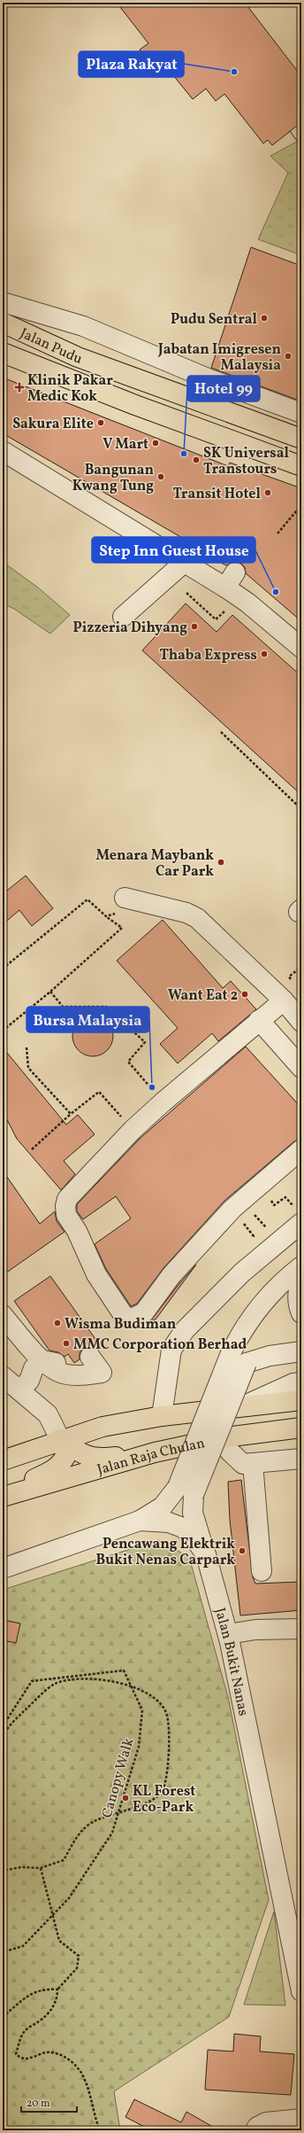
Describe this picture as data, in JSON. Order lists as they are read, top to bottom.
{
  "streets": {
    "main road": ["Jalan Pudu", "Jalan Raja Chulan"],
    "street": ["Jalan Bukit Nanas"],
    "path": ["Canopy Walk"]
  },
  "places": {
    "other": [
      "Plaza Rakyat",
      "Pudu Sentral",
      "Jabatan Imigresen Malaysia",
      "Sakura Elite",
      "V Mart",
      "Hotel 99",
      "SK Universal Transtours",
      "Bangunan Kwang Tung",
      "Transit Hotel",
      "Step Inn Guest House",
      "Pizzeria Dihyang",
      "Thaba Express",
      "Menara Maybank Car Park",
      "Want Eat 2",
      "Bursa Malaysia",
      "Wisma Budiman",
      "MMC Corporation Berhad",
      "Pencawang Elektrik Bukit Nenas Carpark",
      "KL Forest Eco-Park"
    ],
    "health": ["Klinik Pakar Medic Kok"]
  },
  "scale_bar": "20 m"
}
